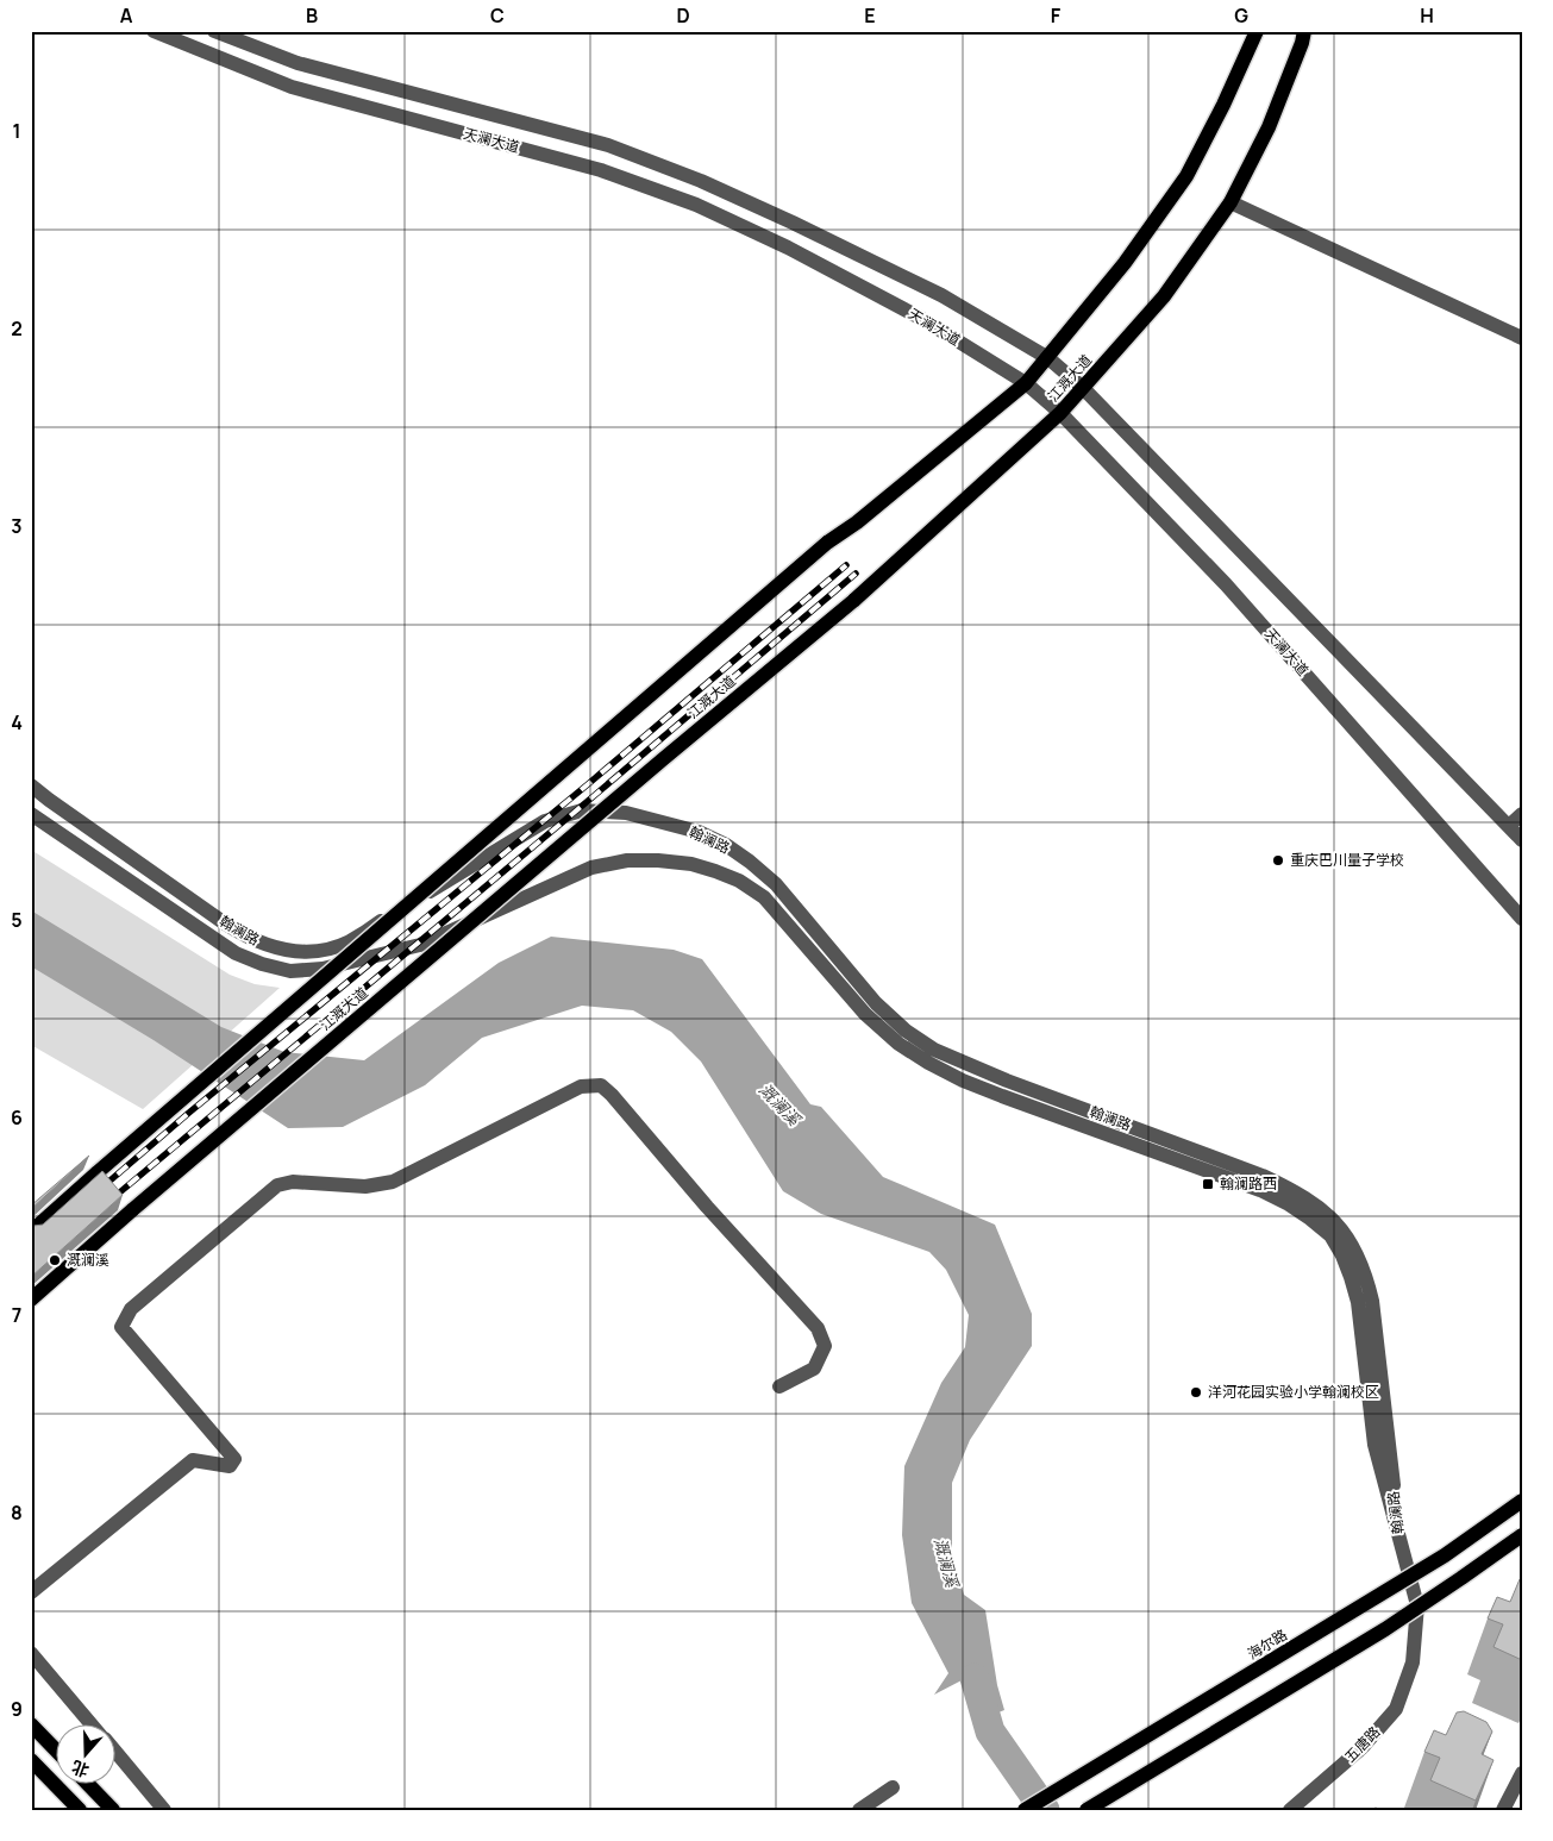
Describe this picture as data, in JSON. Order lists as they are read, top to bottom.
{
  "streets": {
    "main road": ["江溉大道", "海尔路"],
    "street": ["天澜大道", "翰澜路", "五唐路"]
  },
  "crossings": [
    ["天澜大道", "江溉大道"],
    ["翰澜路", "五唐路"]
  ],
  "water": ["溉澜溪"],
  "places": {
    "other": ["重庆巴川量子学校", "溉澜溪", "洋河花园实验小学翰澜校区"],
    "transit": ["翰澜路西"]
  },
  "north": "bottom",
  "grid": {
    "columns": [
      "A",
      "B",
      "C",
      "D",
      "E",
      "F",
      "G",
      "H"
    ],
    "rows": [
      "1",
      "2",
      "3",
      "4",
      "5",
      "6",
      "7",
      "8",
      "9"
    ]
  }
}
